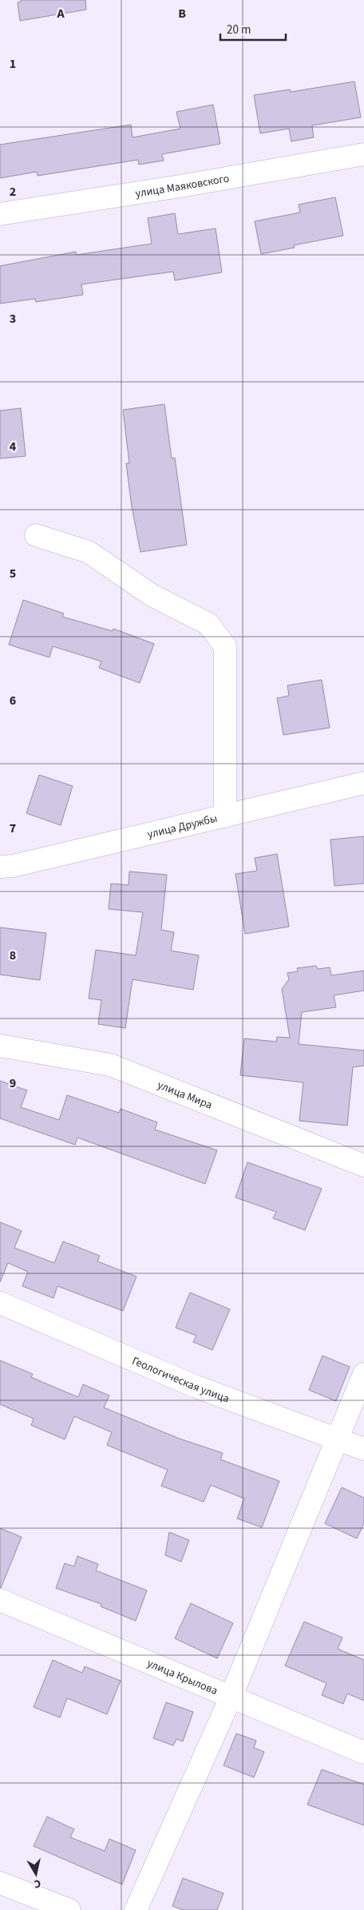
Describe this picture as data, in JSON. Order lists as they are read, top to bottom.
{
  "streets": {
    "street": [
      "улица Маяковского",
      "улица Дружбы",
      "улица Мира",
      "Геологическая улица",
      "улица Крылова"
    ]
  },
  "scale_bar": "20 m",
  "north": "bottom",
  "grid": {
    "columns": ["A", "B"],
    "rows": [
      "1",
      "2",
      "3",
      "4",
      "5",
      "6",
      "7",
      "8",
      "9"
    ]
  }
}
